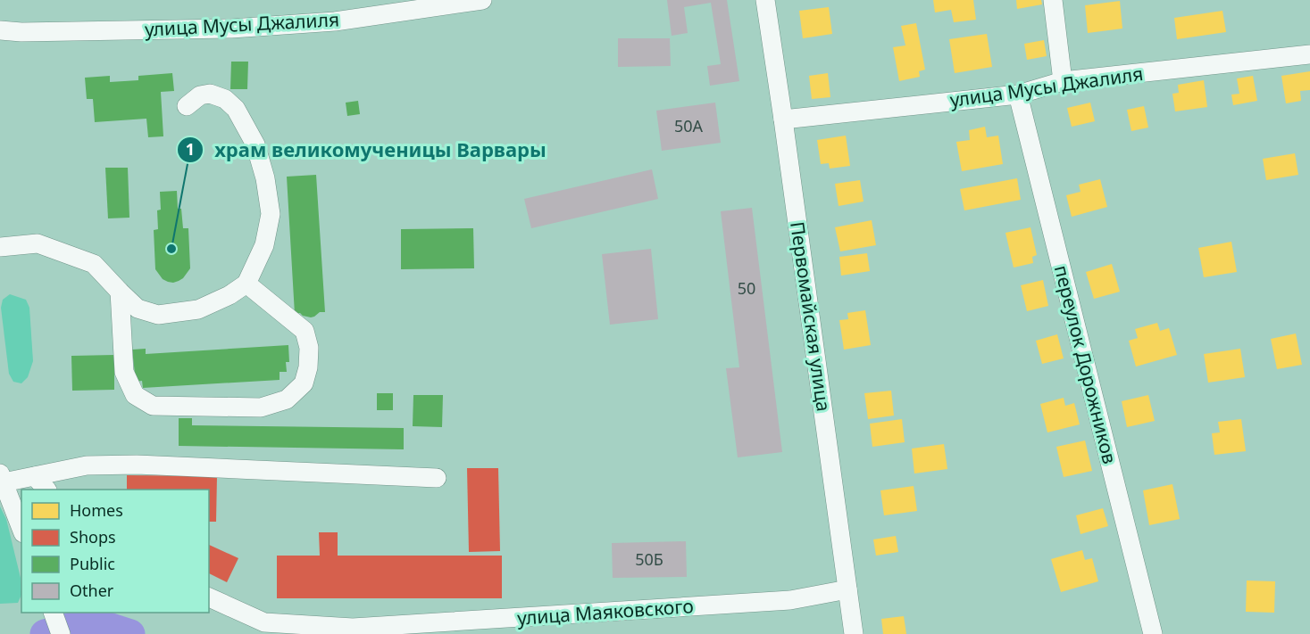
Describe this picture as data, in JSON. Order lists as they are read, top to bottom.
{
  "streets": {
    "street": [
      "улица Мусы Джалиля",
      "Первомайская улица",
      "переулок Дорожников",
      "улица Маяковского"
    ]
  },
  "crossings": [
    ["улица Мусы Джалиля", "Первомайская улица"],
    ["улица Мусы Джалиля", "переулок Дорожников"],
    ["Первомайская улица", "улица Маяковского"]
  ],
  "places": ["храм великомученицы Варвары"],
  "house_numbers": ["50А", "50", "50Б"],
  "legend": [
    "Homes",
    "Shops",
    "Public",
    "Other"
  ]
}
